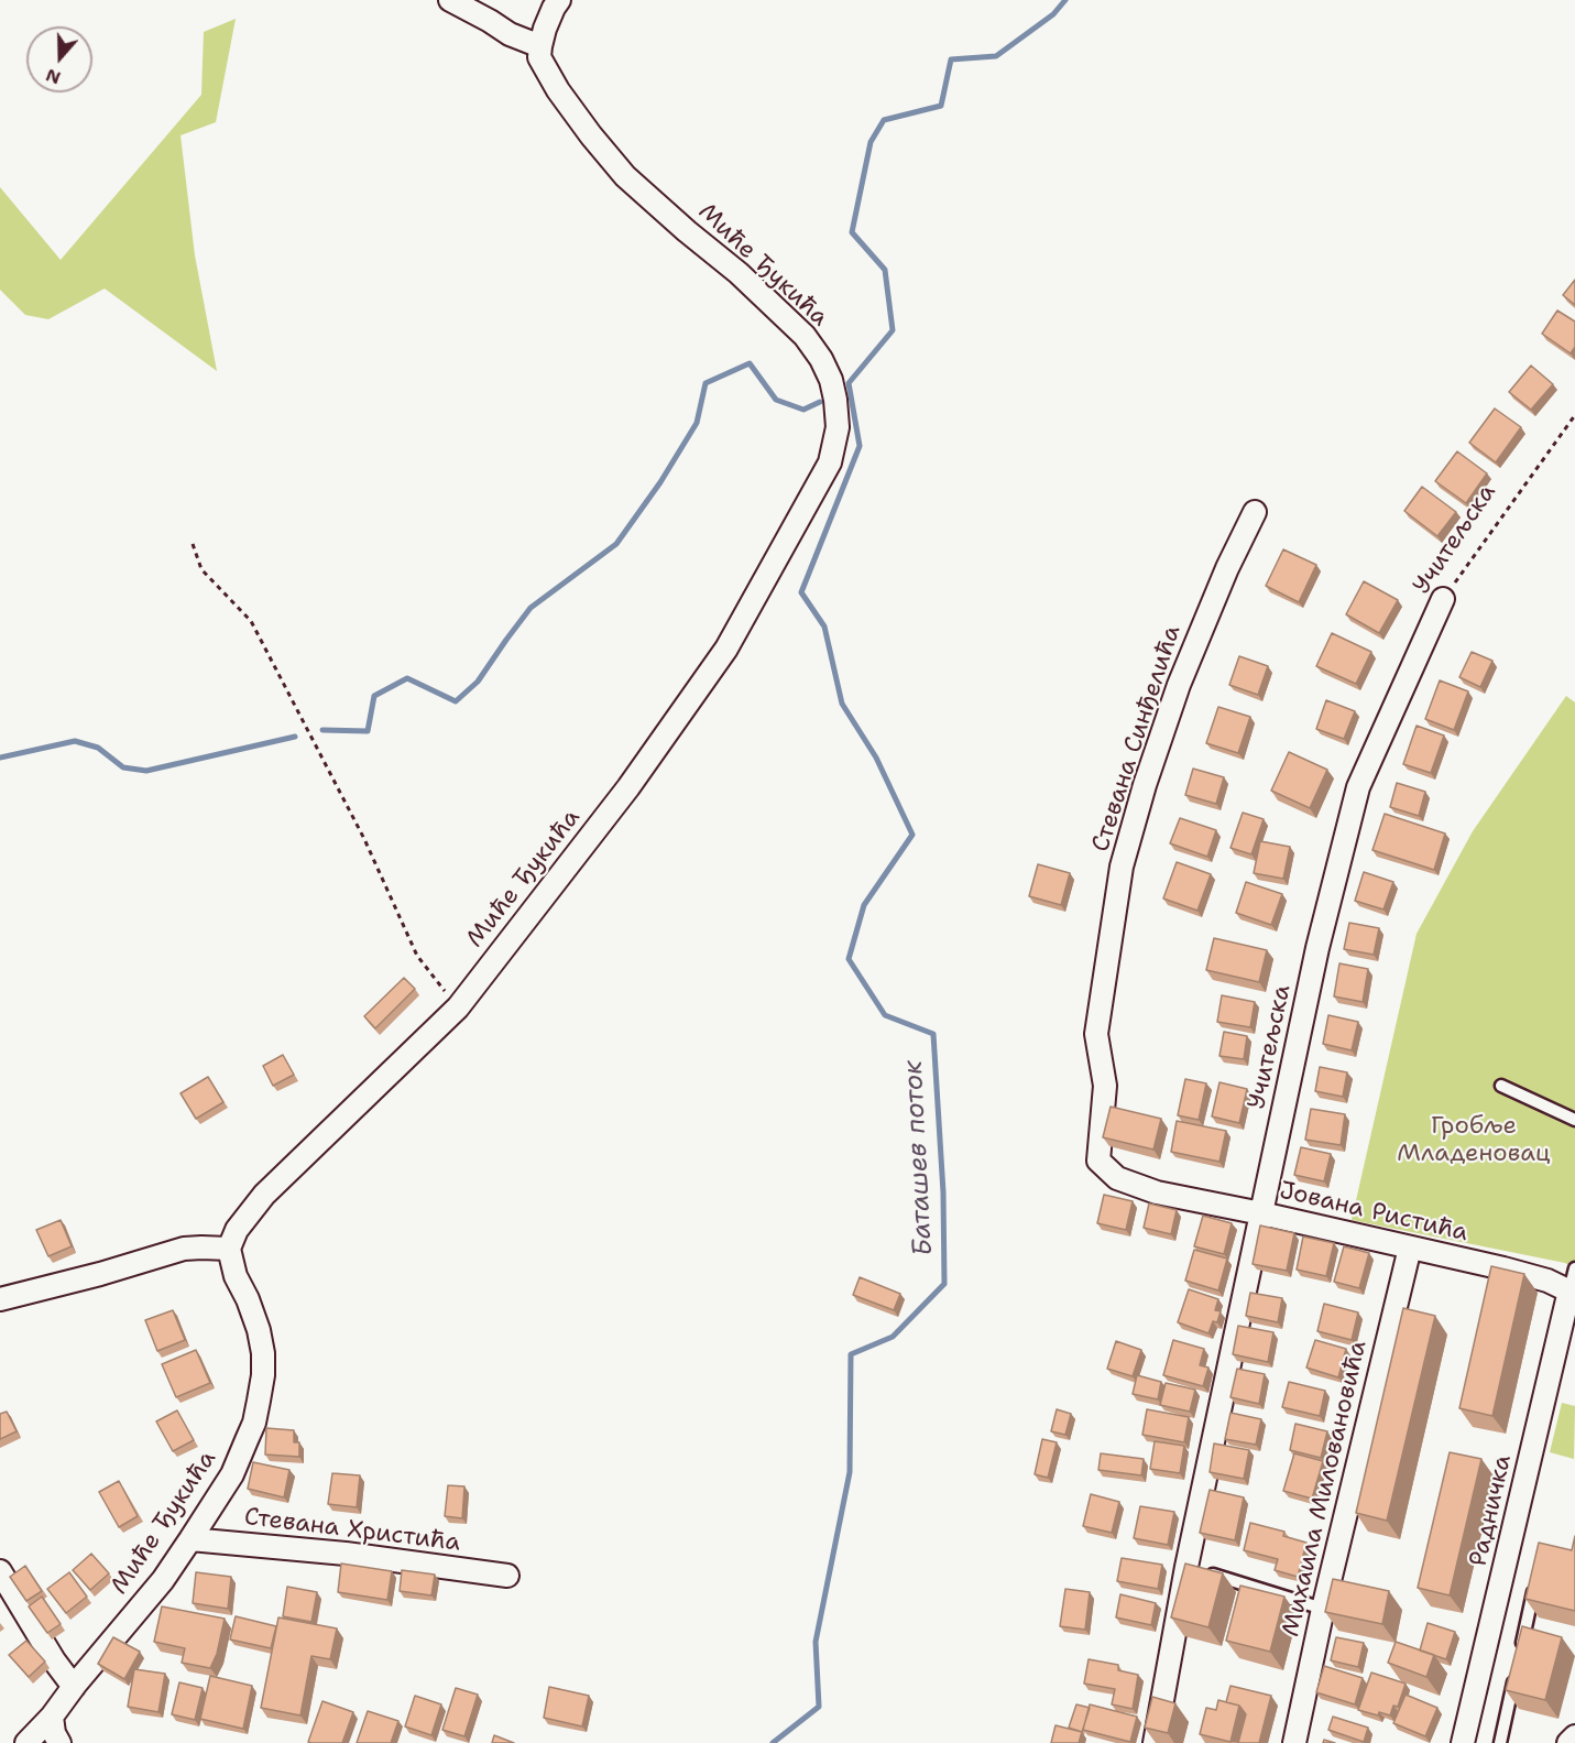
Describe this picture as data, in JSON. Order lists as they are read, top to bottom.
{
  "streets": {
    "street": [
      "Миће Ђукића",
      "Учитељска",
      "Стевана Синђелића",
      "Јована Ристића",
      "Михаила Миловановића",
      "Радничка",
      "Стевана Христића"
    ]
  },
  "crossings": [
    ["Миће Ђукића", "Стевана Христића"],
    ["Учитељска", "Јована Ристића"],
    ["Стевана Синђелића", "Јована Ристића"],
    ["Јована Ристића", "Михаила Миловановића"],
    ["Јована Ристића", "Радничка"]
  ],
  "water": ["Баташев поток"],
  "parks": ["Гробље Младеновац"],
  "north": "bottom"
}
